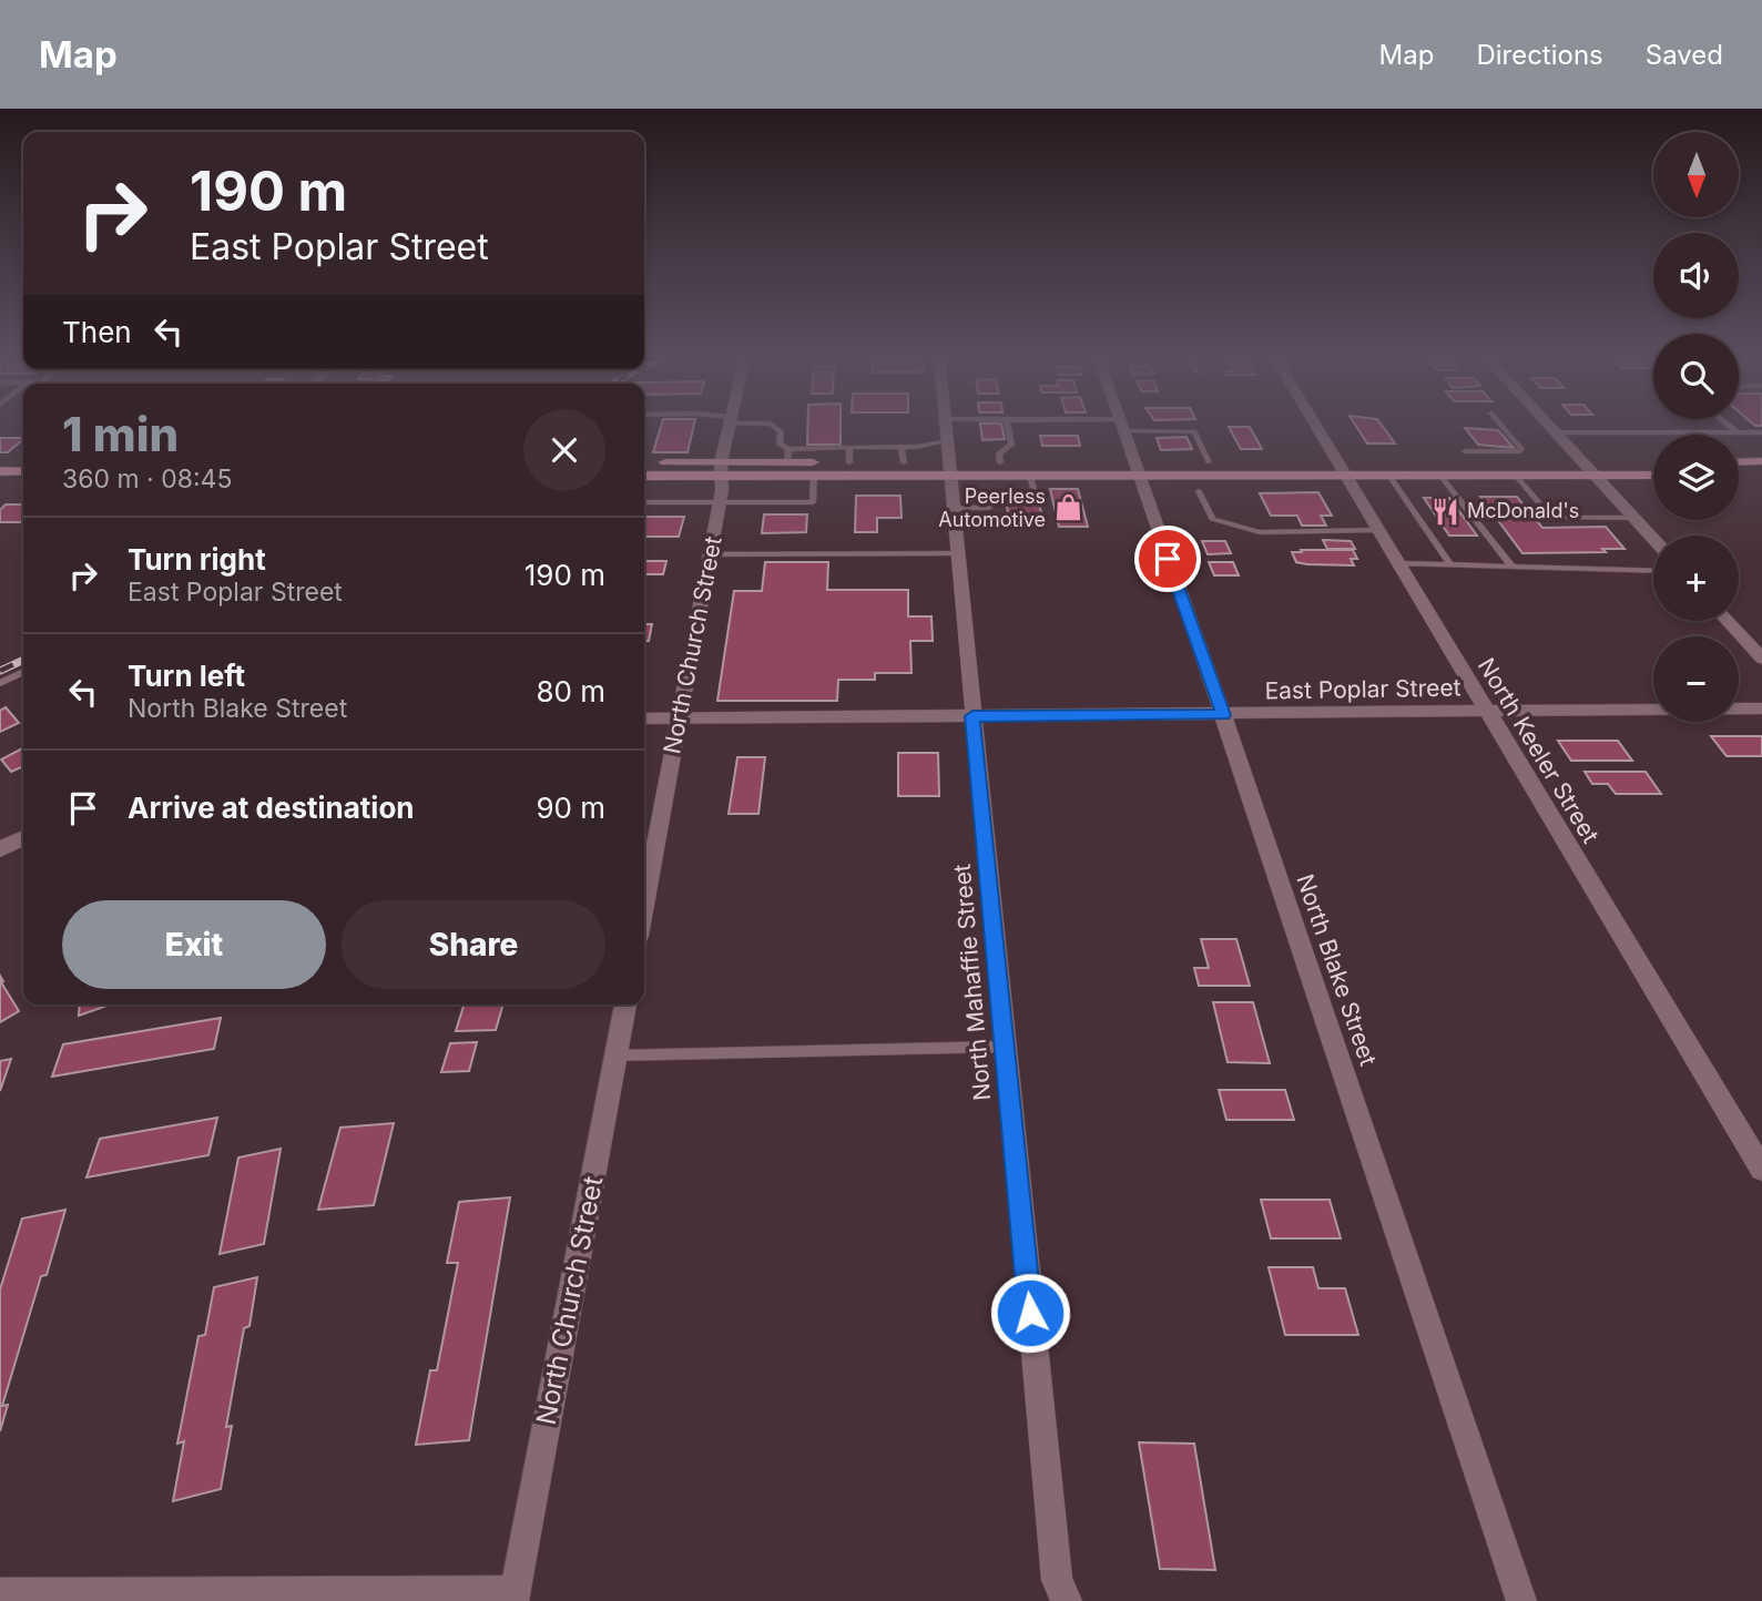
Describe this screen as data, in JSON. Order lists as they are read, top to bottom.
{
  "streets": {
    "street": [
      "North Church Street",
      "East Poplar Street",
      "North Keeler Street",
      "North Blake Street",
      "North Mahaffie Street"
    ]
  },
  "crossings": [
    ["North Church Street", "East Poplar Street"],
    ["East Poplar Street", "North Keeler Street"],
    ["East Poplar Street", "North Blake Street"],
    ["East Poplar Street", "North Mahaffie Street"]
  ],
  "places": {
    "shop": ["Peerless Automotive"],
    "restaurant": ["McDonald's"]
  },
  "north": "bottom",
  "page": {
    "header": "Map",
    "nav": ["Map", "Directions", "Saved"],
    "map_buttons": ["+", "−"],
    "turn": ["190 m", "East Poplar Street"],
    "then": "Then",
    "heading": ["1 min", "360 m · 08:45"],
    "list": [
      {
        "name": "Turn right",
        "note": "East Poplar Street",
        "value": "190 m"
      },
      {
        "name": "Turn left",
        "note": "North Blake Street",
        "value": "80 m"
      },
      {
        "name": "Arrive at destination",
        "value": "90 m"
      }
    ],
    "buttons": ["Exit", "Share"]
  }
}
